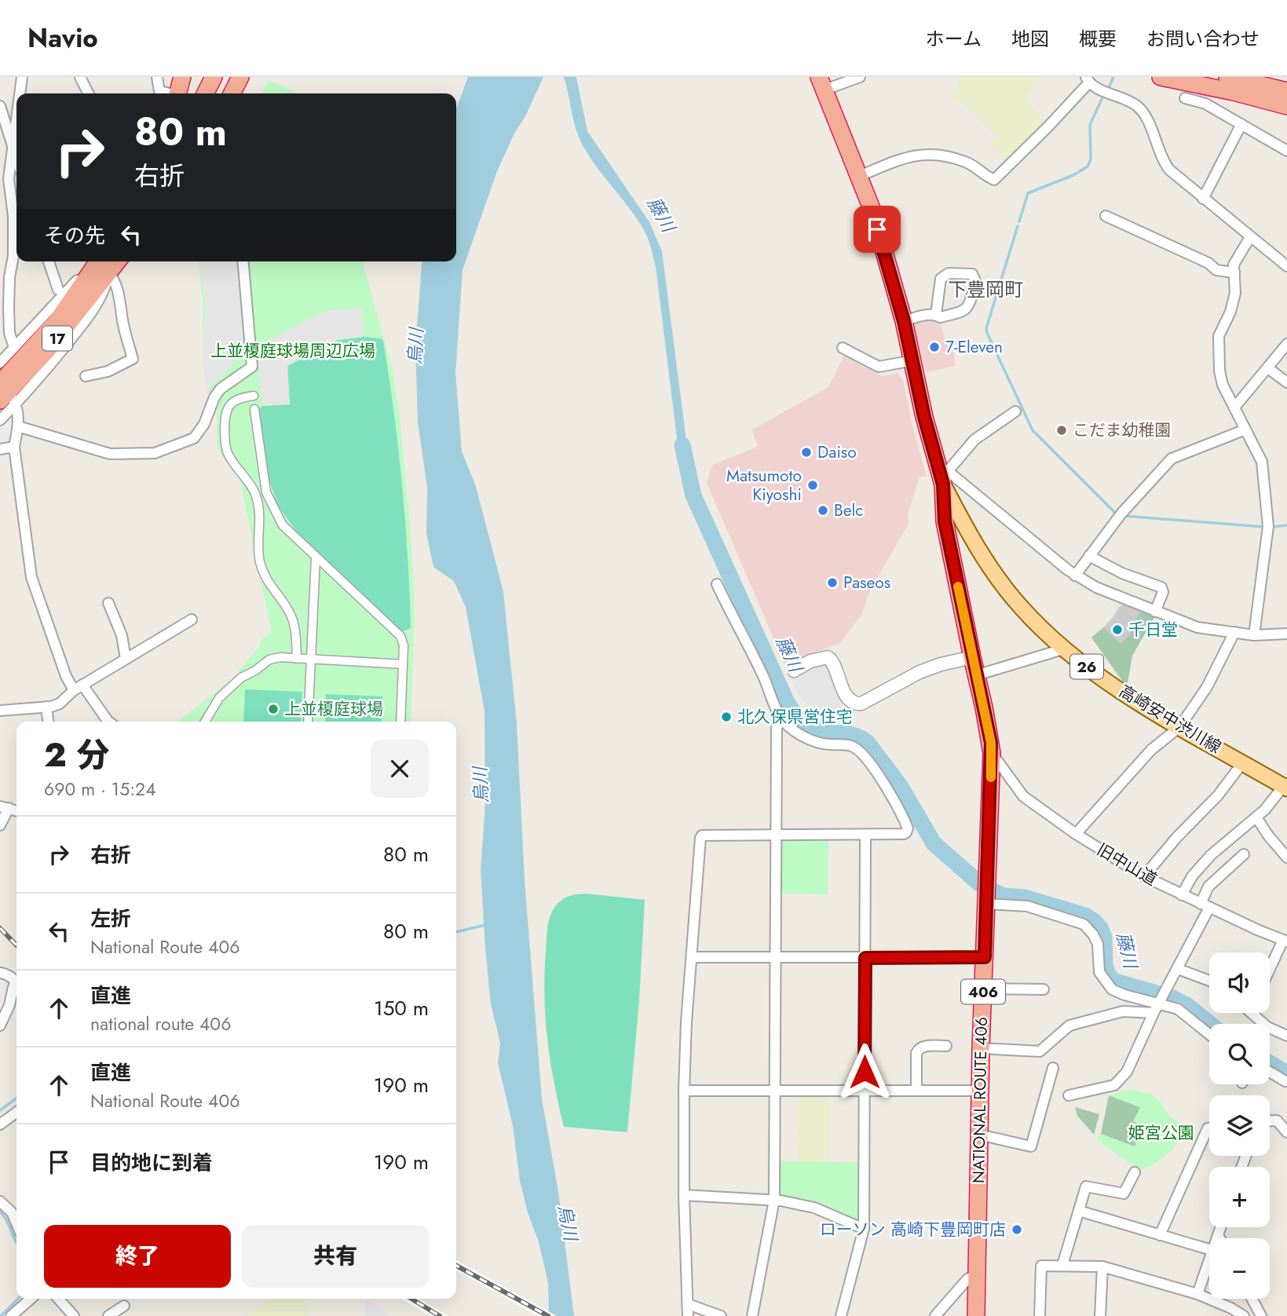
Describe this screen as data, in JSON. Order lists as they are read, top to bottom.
{
  "streets": {
    "highway": ["17", "406", "NATIONAL ROUTE 406"],
    "main road": ["26", "高崎安中渋川線"],
    "street": ["旧中山道"]
  },
  "crossings": [
    ["高崎安中渋川線", "406"],
    ["旧中山道", "406"],
    ["旧中山道", "NATIONAL ROUTE 406"],
    ["406", "NATIONAL ROUTE 406"]
  ],
  "districts": ["下豊岡町"],
  "water": ["藤川", "烏川"],
  "parks": ["上並榎庭球場周辺広場", "姫宮公園"],
  "places": [
    "7-Eleven",
    "こだま幼稚園",
    "Daiso",
    "Matsumoto Kiyoshi",
    "Belc",
    "Paseos",
    "千日堂",
    "上並榎庭球場",
    "北久保県営住宅",
    "ローソン 高崎下豊岡町店"
  ],
  "page": {
    "header": "Navio",
    "nav": [
      "ホーム",
      "地図",
      "概要",
      "お問い合わせ"
    ],
    "turn": ["80 m", "右折"],
    "then": "その先",
    "heading": ["2 分", "690 m · 15:24"],
    "list": [
      {
        "name": "右折",
        "value": "80 m"
      },
      {
        "name": "左折",
        "note": "National Route 406",
        "value": "80 m"
      },
      {
        "name": "直進",
        "note": "national route 406",
        "value": "150 m"
      },
      {
        "name": "直進",
        "note": "National Route 406",
        "value": "190 m"
      },
      {
        "name": "目的地に到着",
        "value": "190 m"
      }
    ],
    "map_buttons": ["+", "−"],
    "buttons": ["終了", "共有"]
  }
}
